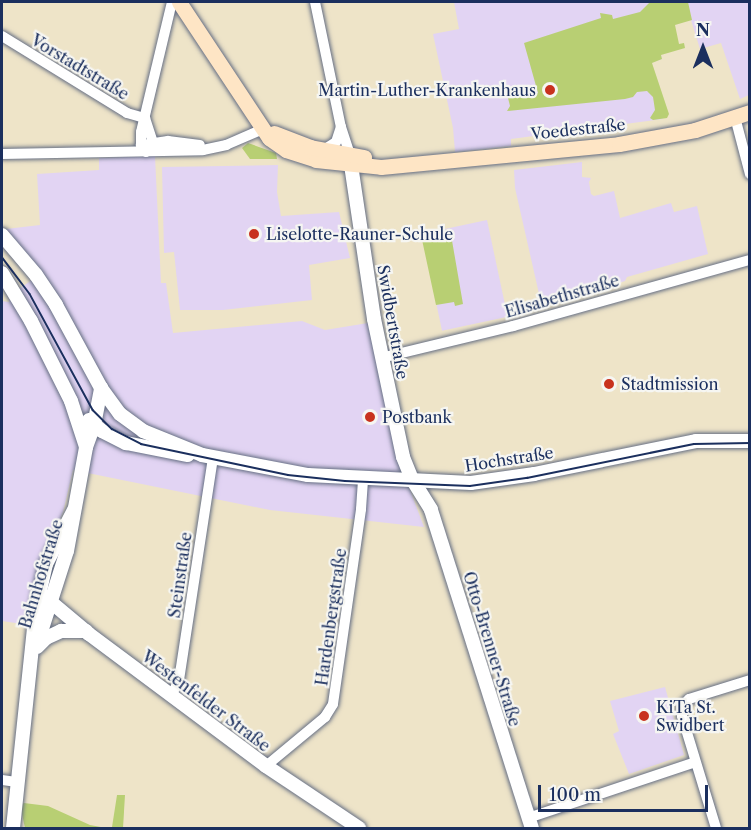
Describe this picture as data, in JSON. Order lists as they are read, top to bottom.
{
  "streets": {
    "main road": ["Voedestraße"],
    "street": [
      "Vorstadtstraße",
      "Elisabethstraße",
      "Swidbertstraße",
      "Hochstraße",
      "Bahnhofstraße",
      "Steinstraße",
      "Hardenbergstraße",
      "Otto-Brenner-Straße",
      "Westenfelder Straße"
    ]
  },
  "crossings": [
    ["Voedestraße", "Swidbertstraße"],
    ["Elisabethstraße", "Swidbertstraße"],
    ["Swidbertstraße", "Hochstraße"],
    ["Swidbertstraße", "Otto-Brenner-Straße"],
    ["Hochstraße", "Bahnhofstraße"],
    ["Hochstraße", "Steinstraße"],
    ["Hochstraße", "Hardenbergstraße"],
    ["Hochstraße", "Otto-Brenner-Straße"],
    ["Bahnhofstraße", "Westenfelder Straße"],
    ["Steinstraße", "Westenfelder Straße"],
    ["Hardenbergstraße", "Westenfelder Straße"]
  ],
  "places": [
    "Martin-Luther-Krankenhaus",
    "Liselotte-Rauner-Schule",
    "Stadtmission",
    "Postbank",
    "KiTa St. Swidbert"
  ],
  "scale_bar": "100 m",
  "north": "top"
}
